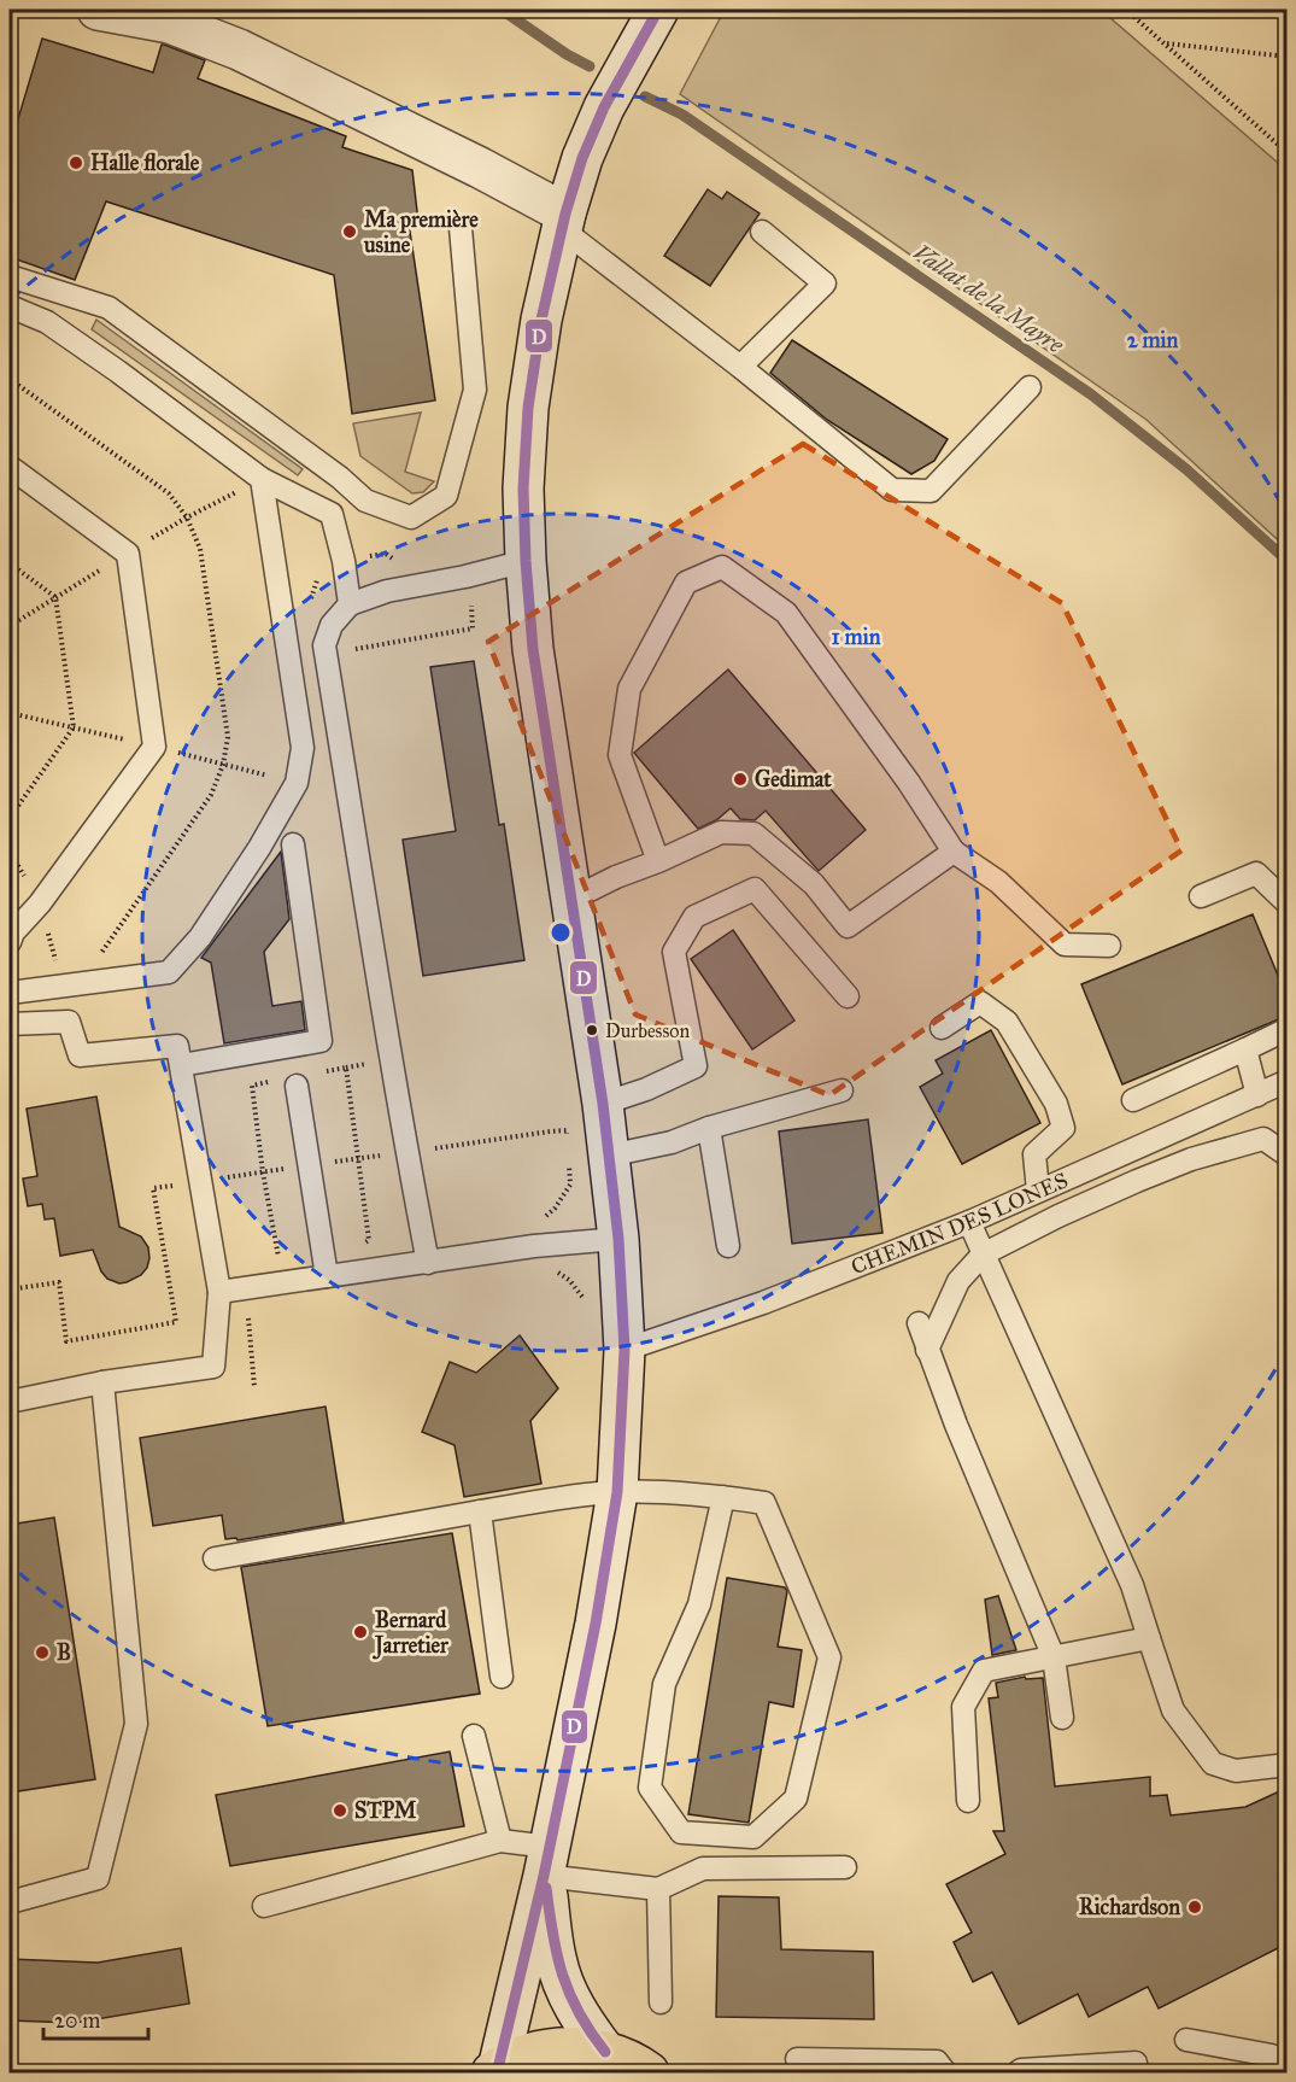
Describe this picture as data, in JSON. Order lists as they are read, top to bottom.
{
  "streets": {
    "lane": ["CHEMIN DES LONES"]
  },
  "water": ["Vallat de la Mayre"],
  "places": [
    "Halle florale",
    "Ma première usine",
    "Gedimat",
    "Durbesson",
    "Bernard Jarretier",
    "B",
    "STPM",
    "Richardson"
  ],
  "lines": ["transit line D"],
  "scale_bar": "20 m",
  "rings": ["2 min", "1 min"]
}
